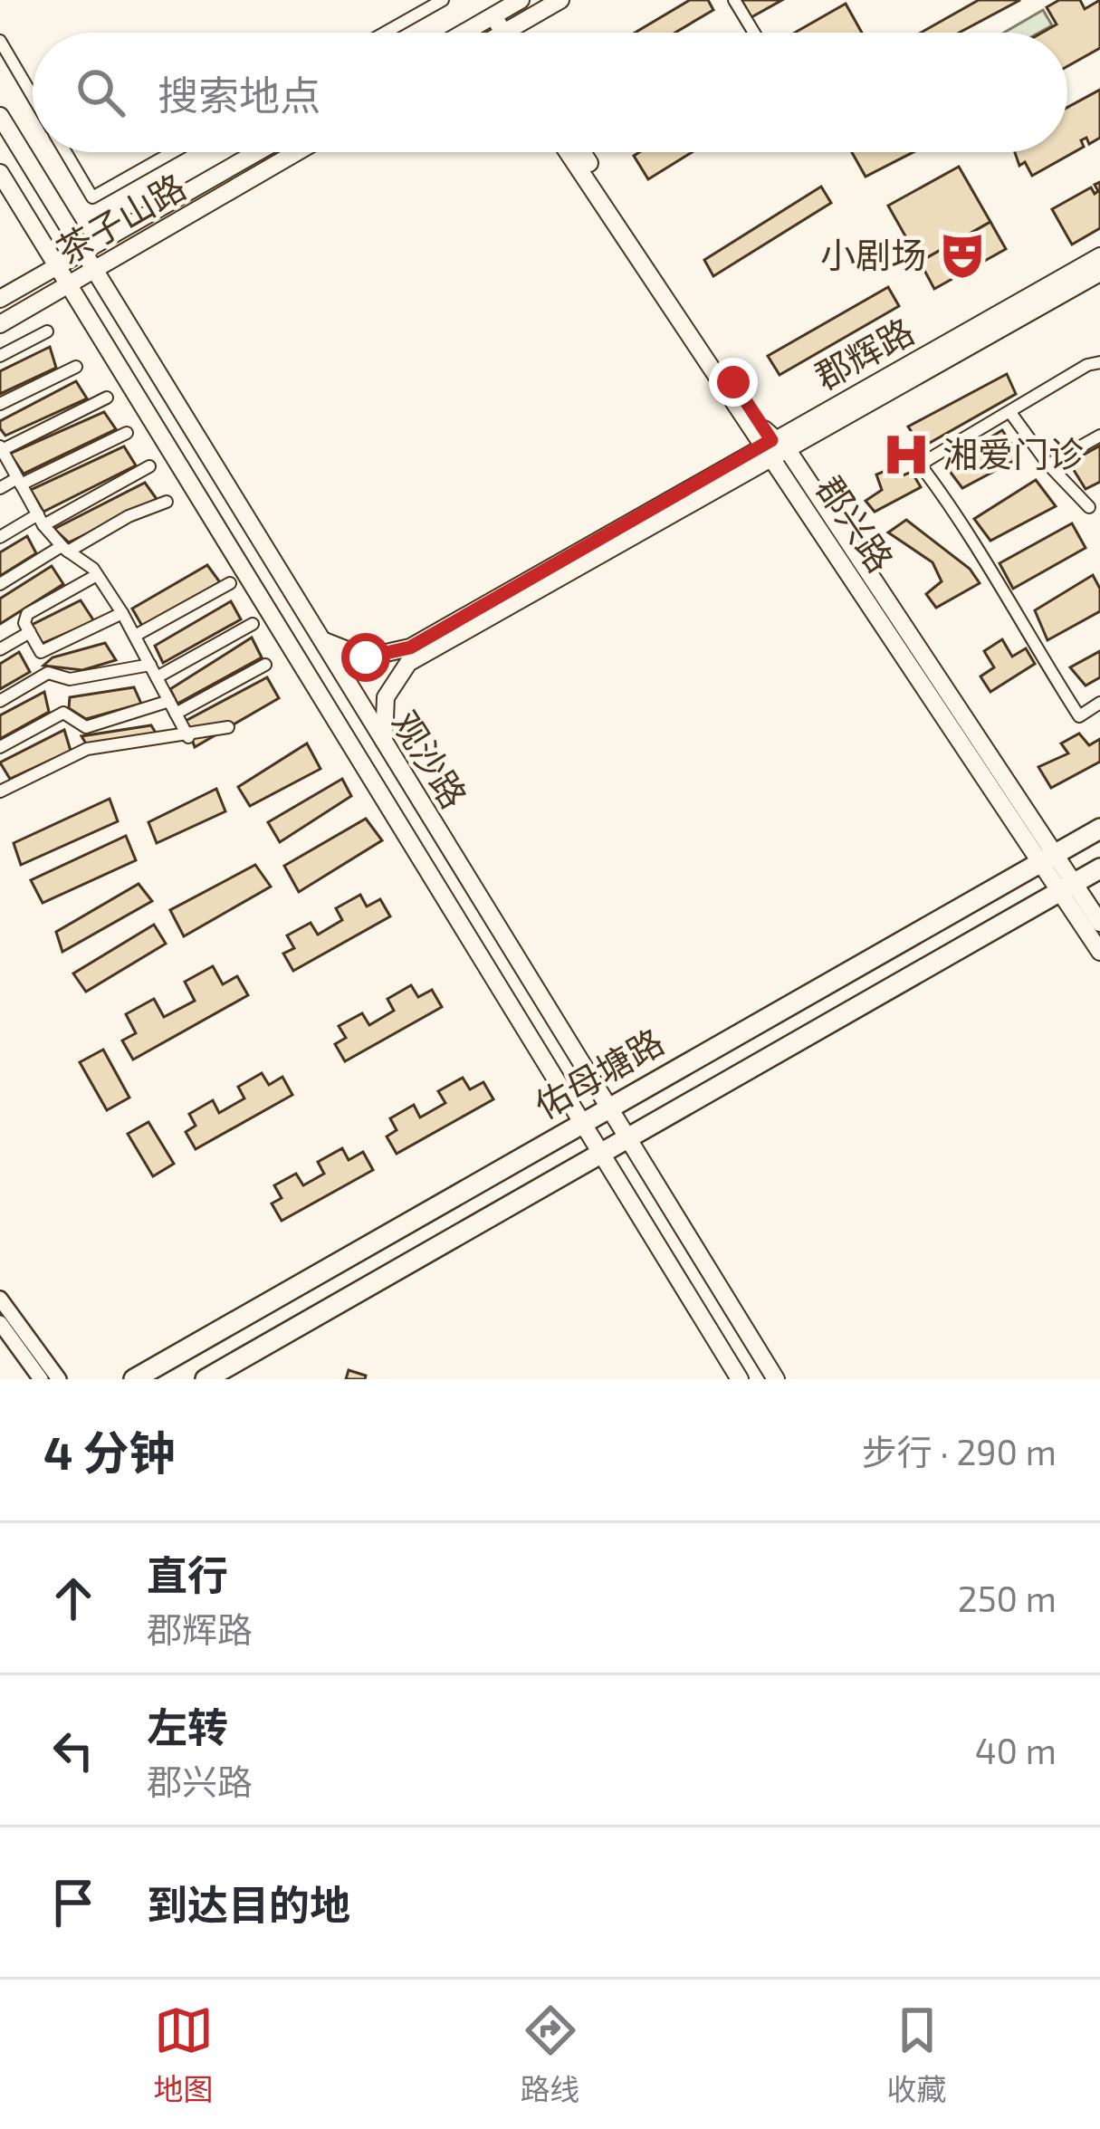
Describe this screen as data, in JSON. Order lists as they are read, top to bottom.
{
  "streets": {
    "main road": [
      "茶子山路",
      "郡辉路",
      "郡兴路",
      "观沙路",
      "佑母塘路"
    ]
  },
  "crossings": [
    ["茶子山路", "观沙路"],
    ["郡辉路", "郡兴路"],
    ["郡辉路", "观沙路"],
    ["郡兴路", "佑母塘路"],
    ["观沙路", "佑母塘路"]
  ],
  "places": {
    "theatre": ["小剧场"],
    "hospital": ["湘爱门诊"]
  },
  "page": {
    "search": "搜索地点",
    "heading": ["4 分钟", "步行 · 290 m"],
    "list": [
      ["直行", "郡辉路", "250 m"],
      ["左转", "郡兴路", "40 m"],
      "到达目的地"
    ],
    "nav": ["地图", "路线", "收藏"]
  }
}
